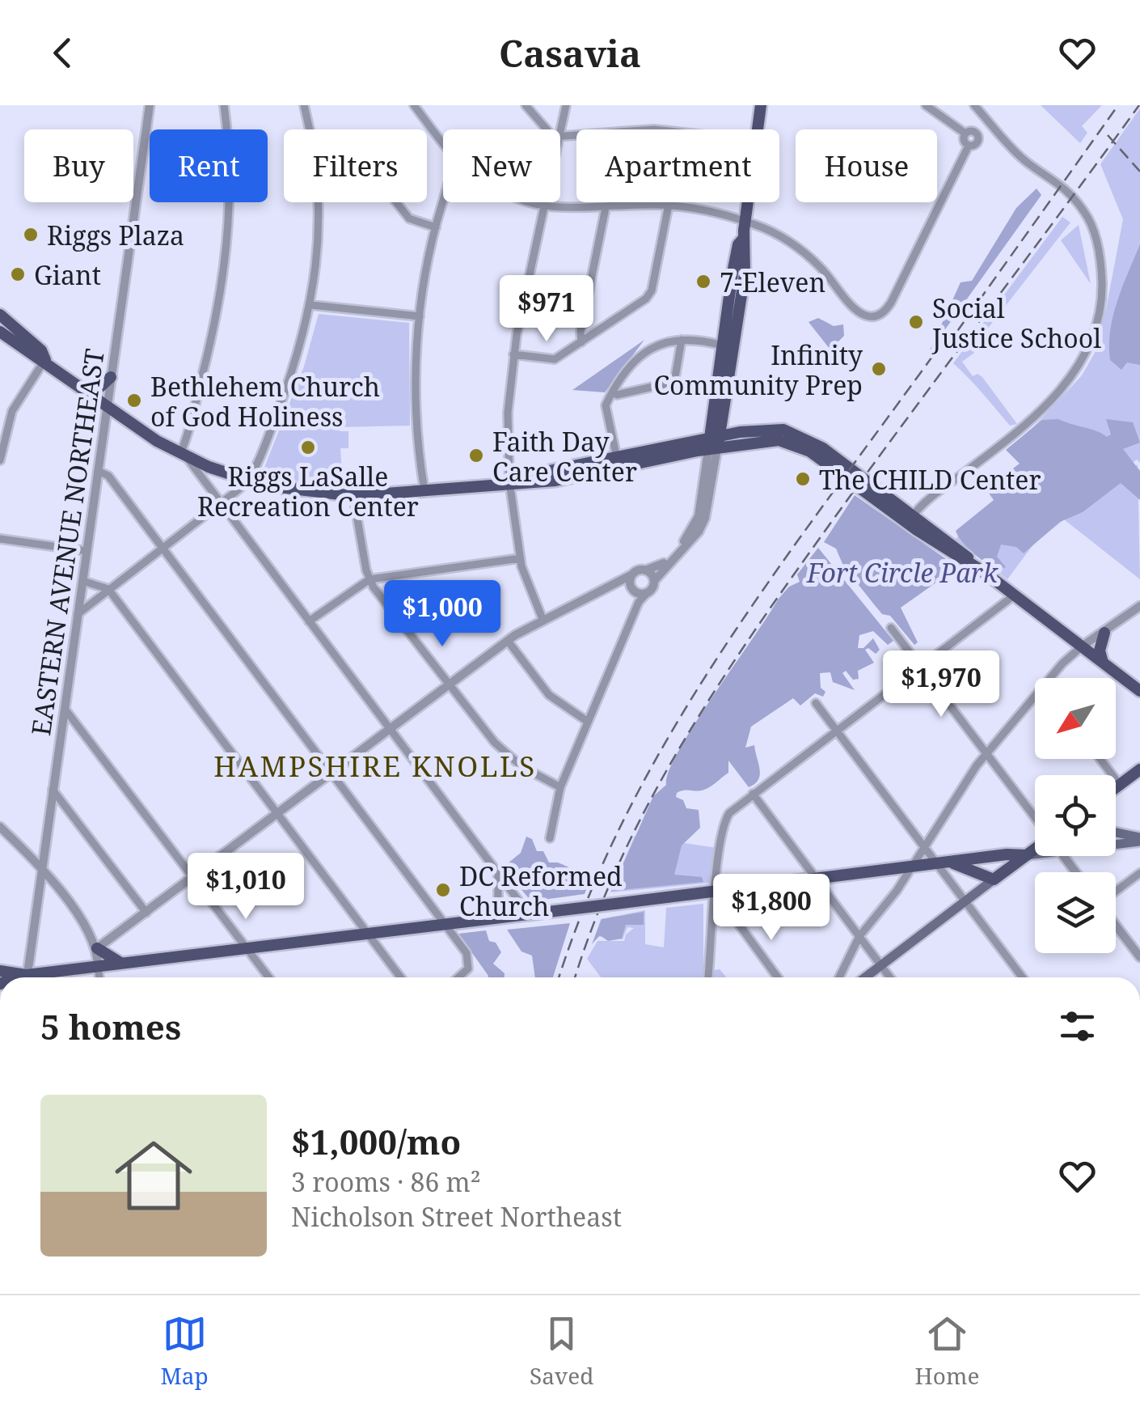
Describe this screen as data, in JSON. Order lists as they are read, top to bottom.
{
  "streets": {
    "street": ["EASTERN AVENUE NORTHEAST"]
  },
  "districts": ["HAMPSHIRE KNOLLS"],
  "parks": ["Fort Circle Park"],
  "places": [
    "Riggs Plaza",
    "Giant",
    "7-Eleven",
    "Social Justice School",
    "Infinity Community Prep",
    "Bethlehem Church of God Holiness",
    "Riggs LaSalle Recreation Center",
    "Faith Day Care Center",
    "The CHILD Center",
    "DC Reformed Church"
  ],
  "north": "bottom left",
  "page": {
    "header": "Casavia",
    "chip": [
      "Buy",
      "Rent",
      "Filters",
      "New",
      "Apartment",
      "House"
    ],
    "price": [
      "$971",
      "$1,000",
      "$1,970",
      "$1,010",
      "$1,800"
    ],
    "heading": "5 homes",
    "list": [
      {
        "name": "$1,000/mo",
        "note": "3 rooms · 86 m² · Nicholson Street Northeast"
      }
    ],
    "tabs": ["Map", "Saved", "Home"]
  }
}
